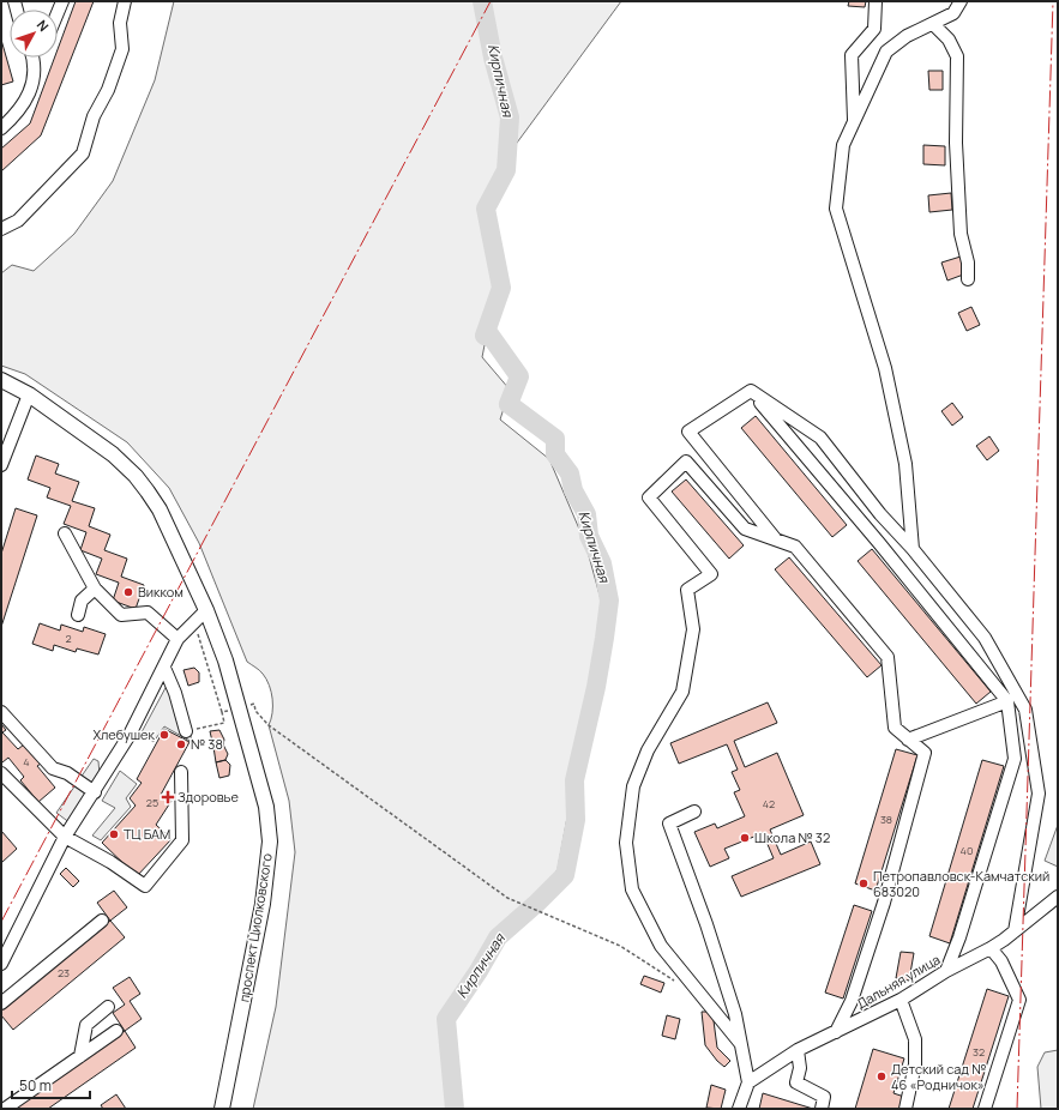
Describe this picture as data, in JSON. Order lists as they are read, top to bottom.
{
  "streets": {
    "main road": ["проспект Циолковского"],
    "street": ["Дальняя улица"]
  },
  "water": ["Кирпичная"],
  "places": {
    "other": [
      "Викком",
      "Хлебушек",
      "№ 38",
      "ТЦ БАМ",
      "Школа № 32",
      "Петропавловск-Камчатский 683020",
      "Детский сад № 46 «Родничок»"
    ],
    "health": ["Здоровье"]
  },
  "house_numbers": [
    "2",
    "4",
    "25",
    "42",
    "38",
    "40",
    "23",
    "32"
  ],
  "scale_bar": "50 m",
  "north": "top right"
}
